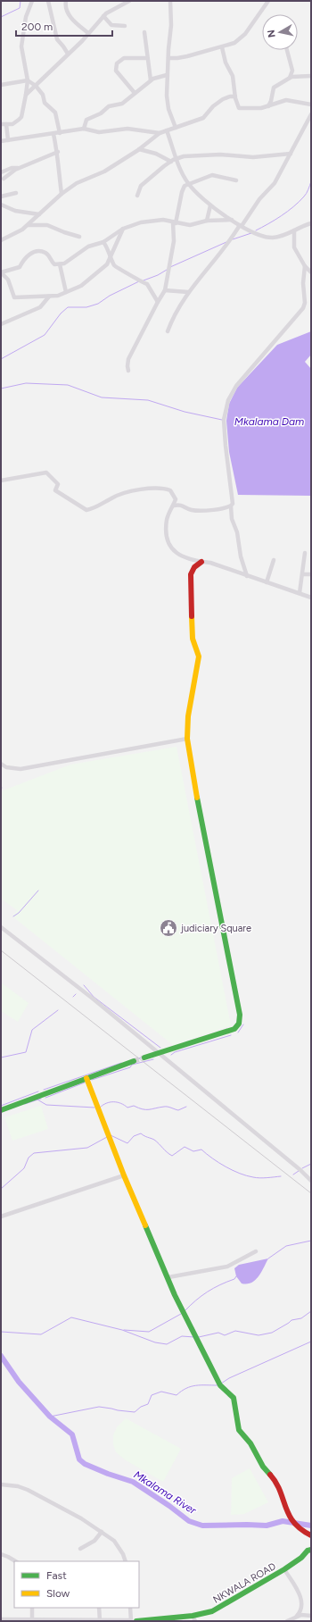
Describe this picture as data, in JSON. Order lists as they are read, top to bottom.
{
  "streets": {
    "street": ["NKWALA ROAD"]
  },
  "water": ["Mkalama Dam", "Mkalama River"],
  "places": {
    "public building": ["judiciary Square"]
  },
  "legend": ["Fast", "Slow"],
  "scale_bar": "200 m",
  "north": "left"
}
